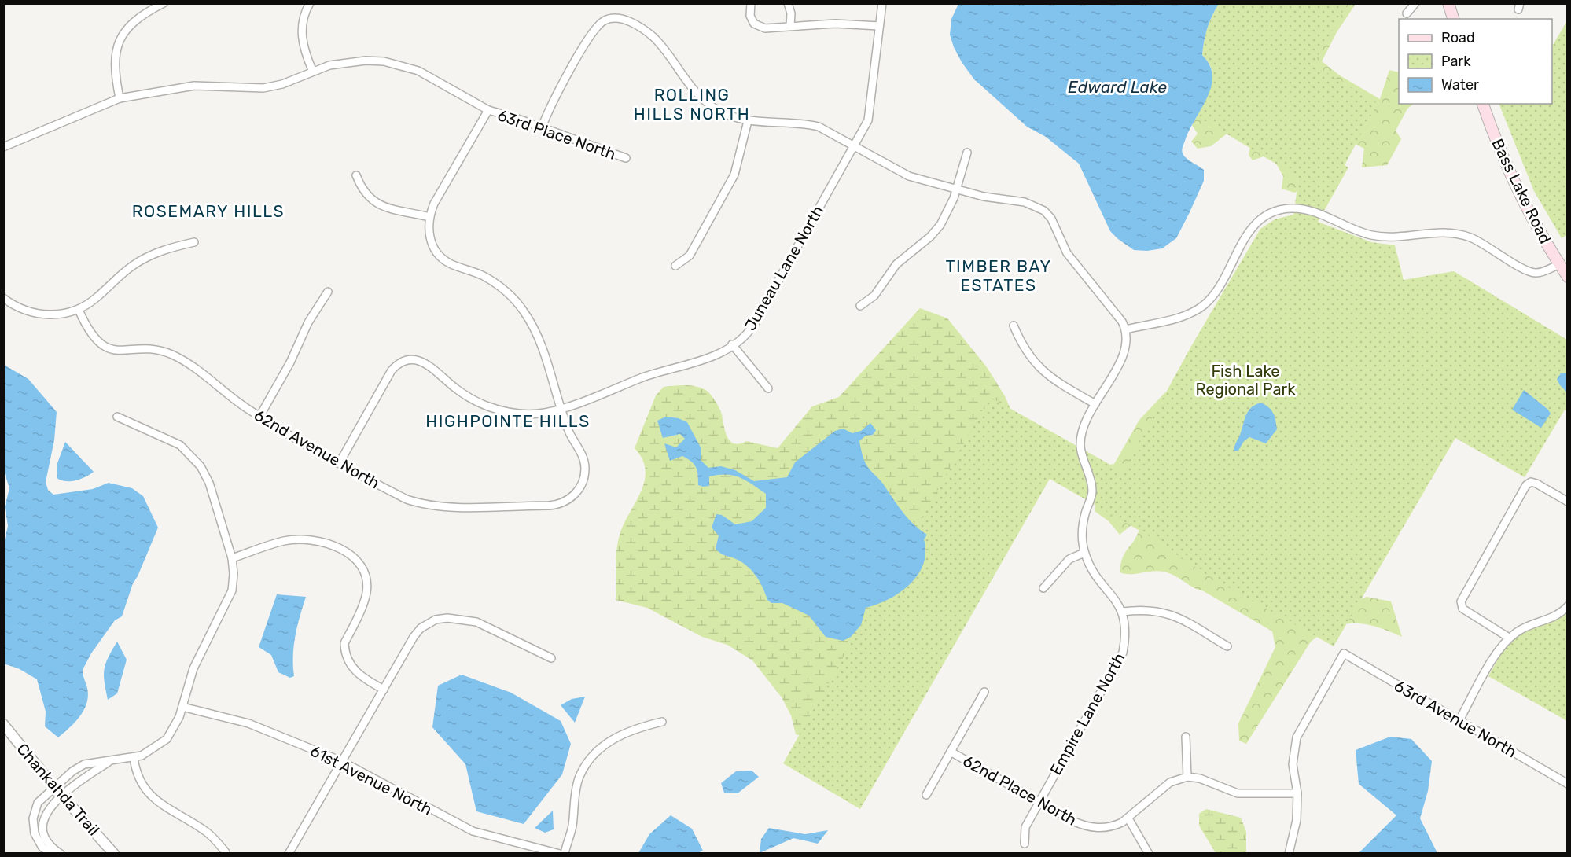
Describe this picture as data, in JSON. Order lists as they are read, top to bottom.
{
  "streets": {
    "main road": ["Bass Lake Road"],
    "street": [
      "63rd Place North",
      "Juneau Lane North",
      "62nd Avenue North",
      "Empire Lane North",
      "63rd Avenue North",
      "61st Avenue North",
      "Chankahda Trail",
      "62nd Place North"
    ]
  },
  "crossings": [
    ["Juneau Lane North", "62nd Avenue North"],
    ["Empire Lane North", "62nd Place North"]
  ],
  "districts": [
    "ROLLING HILLS NORTH",
    "ROSEMARY HILLS",
    "TIMBER BAY ESTATES",
    "HIGHPOINTE HILLS"
  ],
  "water": ["Edward Lake"],
  "parks": ["Fish Lake Regional Park"],
  "legend": ["Road", "Park", "Water"]
}
